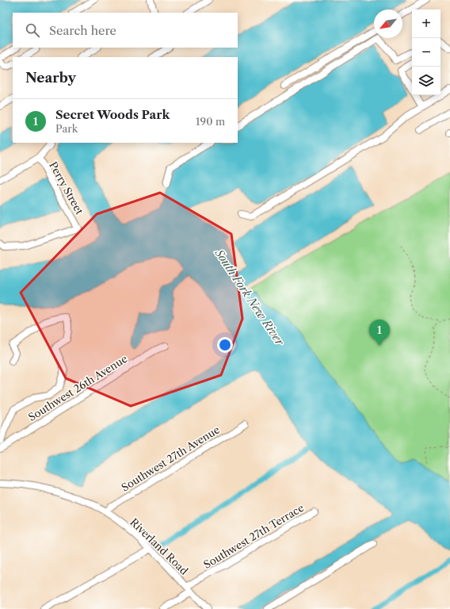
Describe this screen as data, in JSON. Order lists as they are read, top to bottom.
{
  "streets": {
    "street": [
      "Perry Street",
      "Southwest 26th Avenue",
      "Southwest 27th Avenue",
      "Southwest 27th Terrace",
      "Riverland Road"
    ]
  },
  "crossings": [
    ["Southwest 27th Avenue", "Riverland Road"],
    ["Southwest 27th Terrace", "Riverland Road"]
  ],
  "water": ["South Fork New River"],
  "north": "bottom left",
  "page": {
    "map_buttons": ["+", "−"],
    "search": "Search here",
    "heading": "Nearby",
    "list": [
      {
        "mark": "1",
        "name": "Secret Woods Park",
        "note": "Park",
        "value": "190 m"
      }
    ],
    "pins": "1"
  }
}
